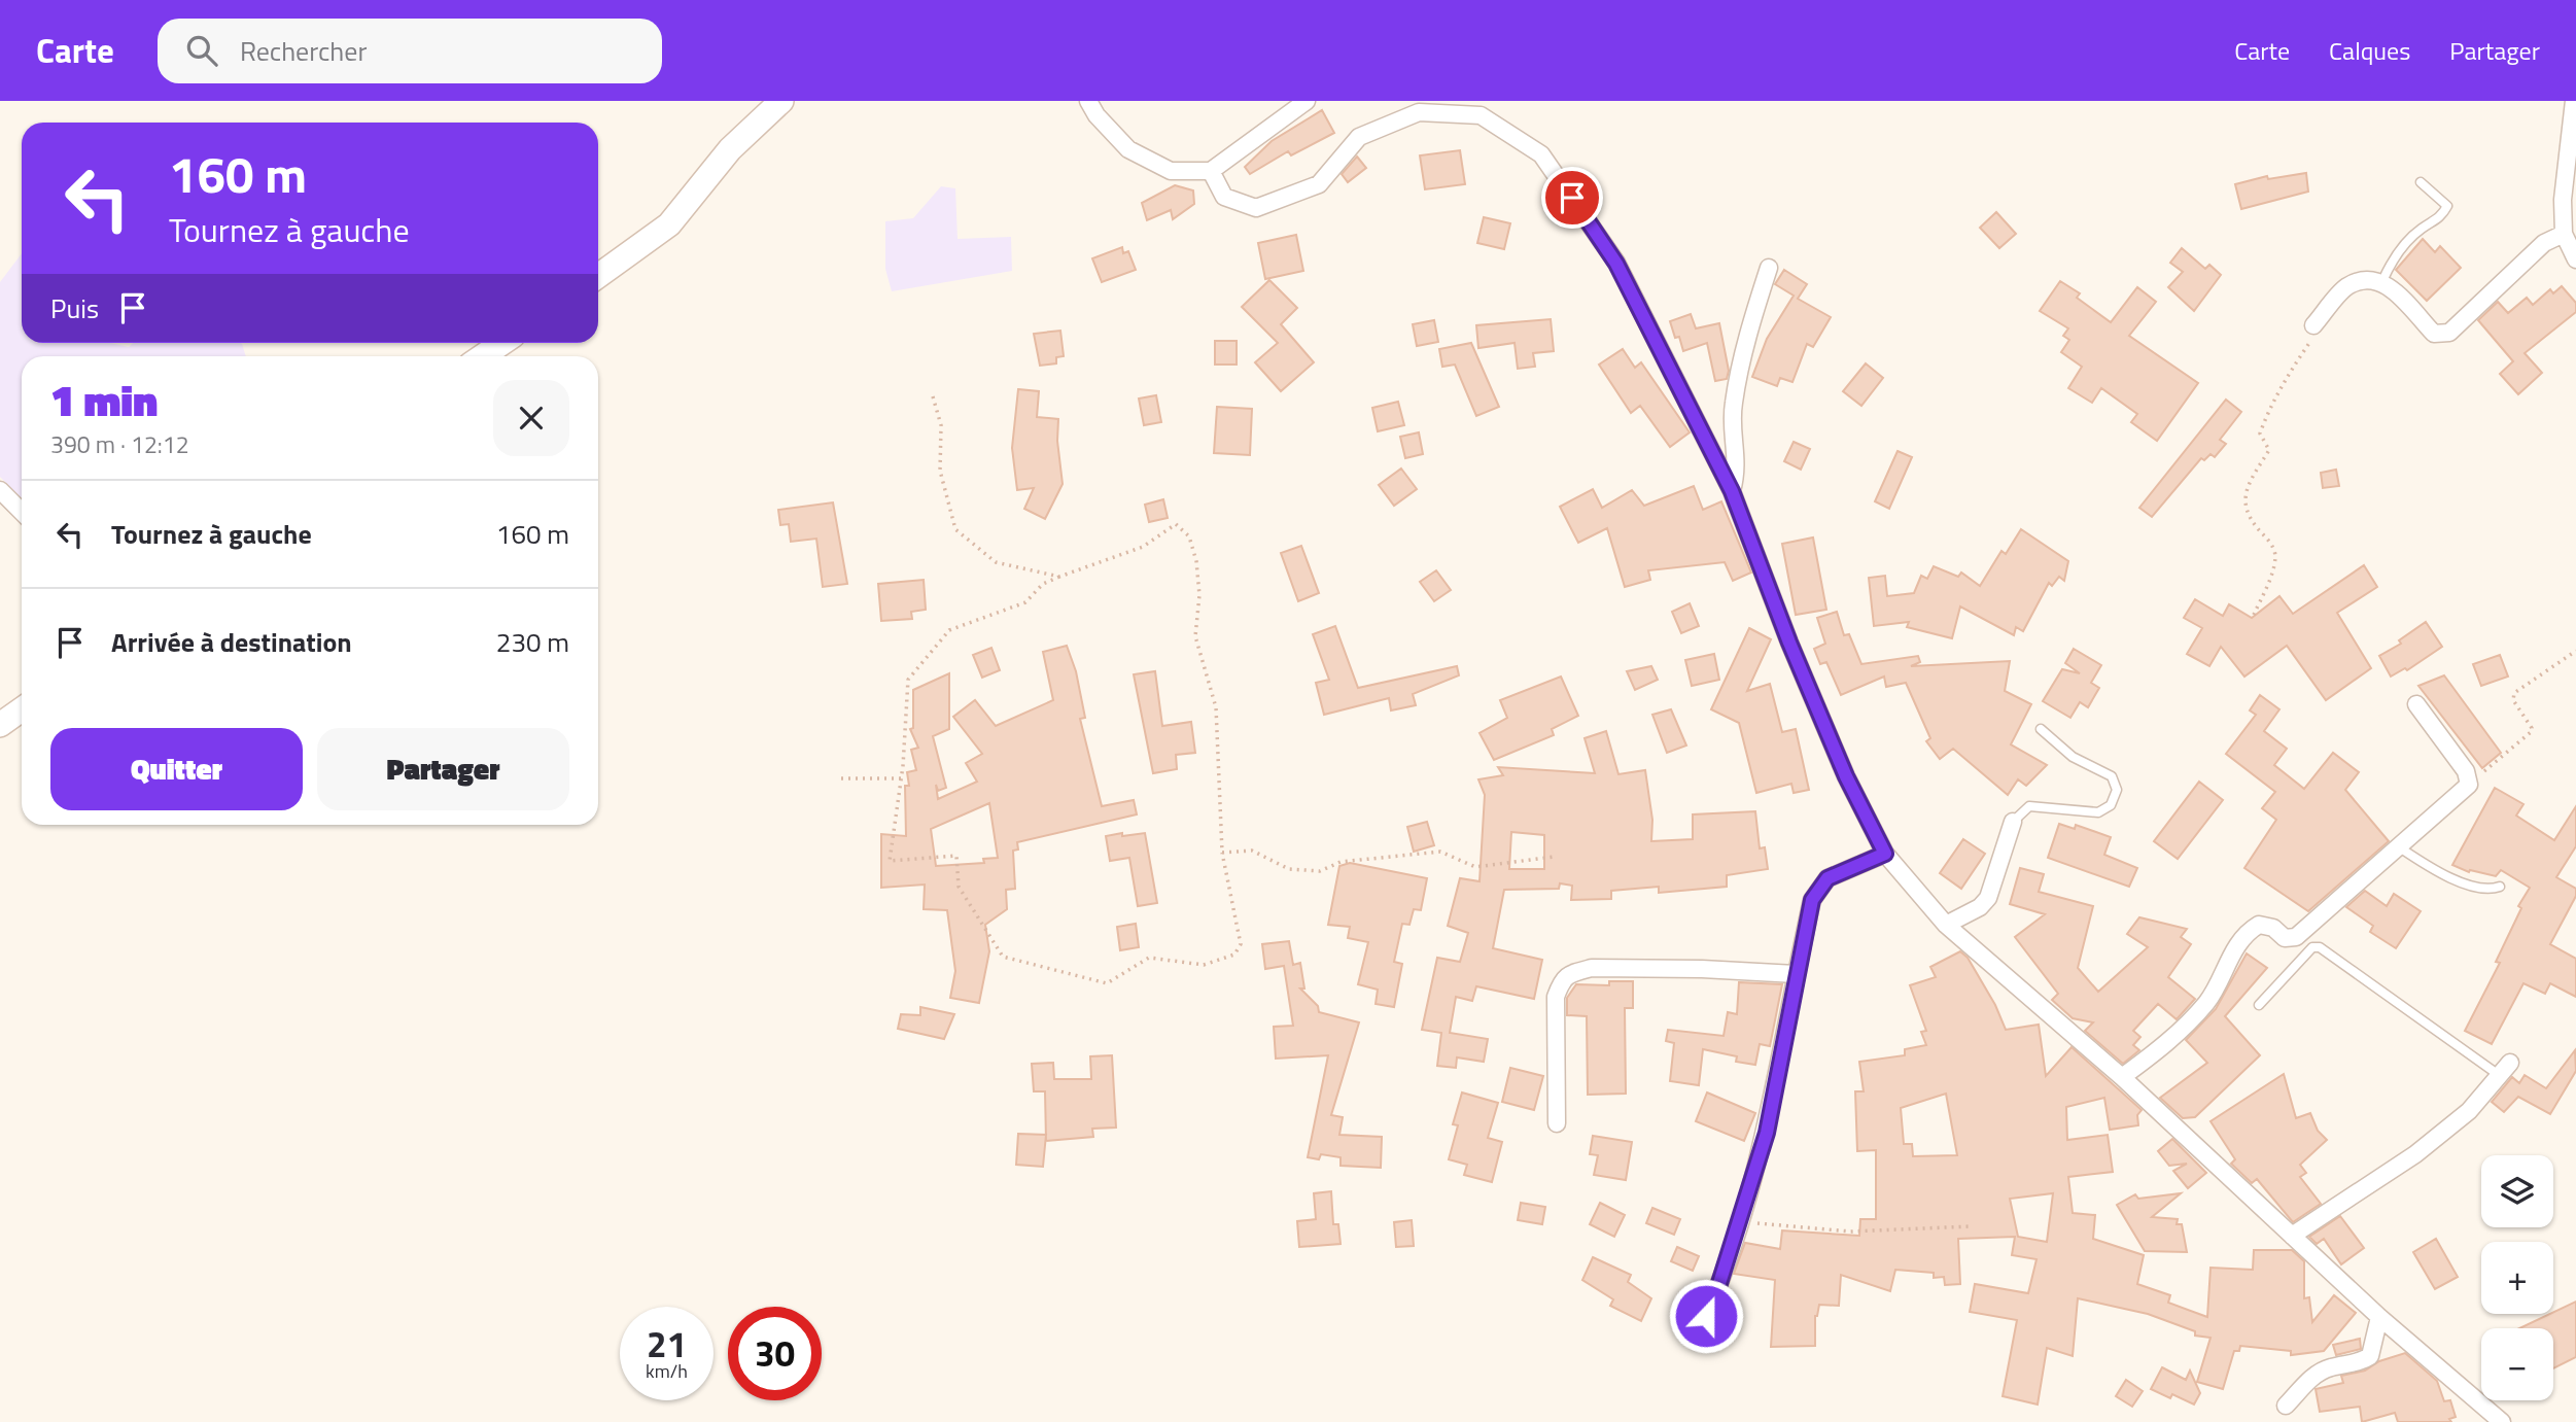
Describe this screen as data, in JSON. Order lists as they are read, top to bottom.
{
  "page": {
    "header": "Carte",
    "search": "Rechercher",
    "nav": ["Carte", "Calques", "Partager"],
    "turn": ["160 m", "Tournez à gauche"],
    "then": "Puis",
    "heading": ["1 min", "390 m · 12:12"],
    "list": [
      {
        "name": "Tournez à gauche",
        "value": "160 m"
      },
      {
        "name": "Arrivée à destination",
        "value": "230 m"
      }
    ],
    "buttons": ["Quitter", "Partager"],
    "map_buttons": ["+", "−"],
    "speed": "21 km/h",
    "limit": "30"
  }
}
